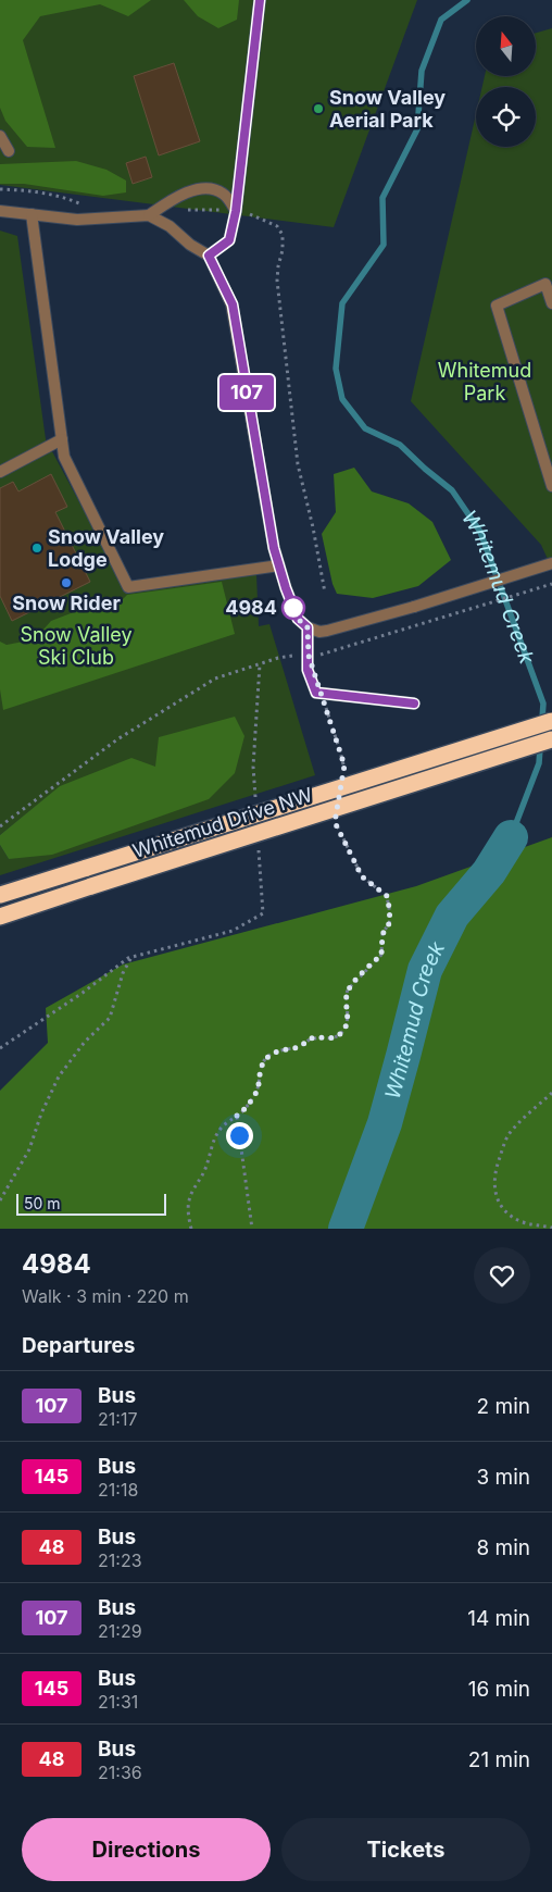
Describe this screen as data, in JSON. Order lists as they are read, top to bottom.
{
  "streets": {
    "highway": ["Whitemud Drive NW"]
  },
  "water": ["Whitemud Creek"],
  "parks": ["Whitemud Park", "Snow Valley Ski Club"],
  "places": [
    "Snow Valley Aerial Park",
    "Snow Valley Lodge",
    "Snow Rider",
    "4984"
  ],
  "lines": ["bus line 107"],
  "scale_bar": "50 m",
  "north": "top",
  "page": {
    "on_map": "107",
    "scale": "50 m",
    "heading": [
      ["4984", "Walk · 3 min · 220 m"],
      "Departures"
    ],
    "list": [
      {
        "mark": "107",
        "name": "Bus",
        "note": "21:17",
        "value": "2 min"
      },
      {
        "mark": "145",
        "name": "Bus",
        "note": "21:18",
        "value": "3 min"
      },
      {
        "mark": "48",
        "name": "Bus",
        "note": "21:23",
        "value": "8 min"
      },
      {
        "mark": "107",
        "name": "Bus",
        "note": "21:29",
        "value": "14 min"
      },
      {
        "mark": "145",
        "name": "Bus",
        "note": "21:31",
        "value": "16 min"
      },
      {
        "mark": "48",
        "name": "Bus",
        "note": "21:36",
        "value": "21 min"
      }
    ],
    "buttons": ["Directions", "Tickets"]
  }
}
